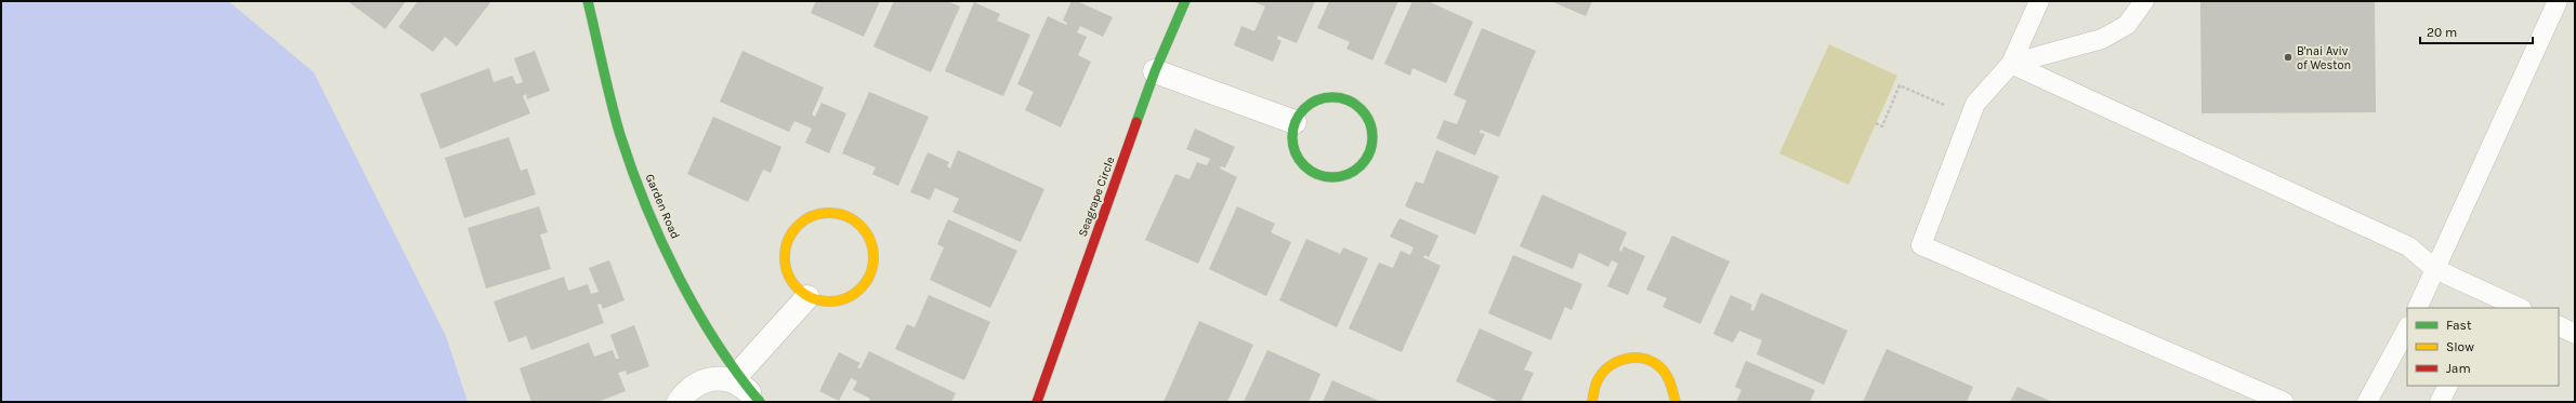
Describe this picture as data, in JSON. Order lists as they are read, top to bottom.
{
  "streets": {
    "street": ["Seagrape Circle", "Garden Road"]
  },
  "places": ["B'nai Aviv of Weston"],
  "legend": ["Fast", "Slow", "Jam"],
  "scale_bar": "20 m"
}
